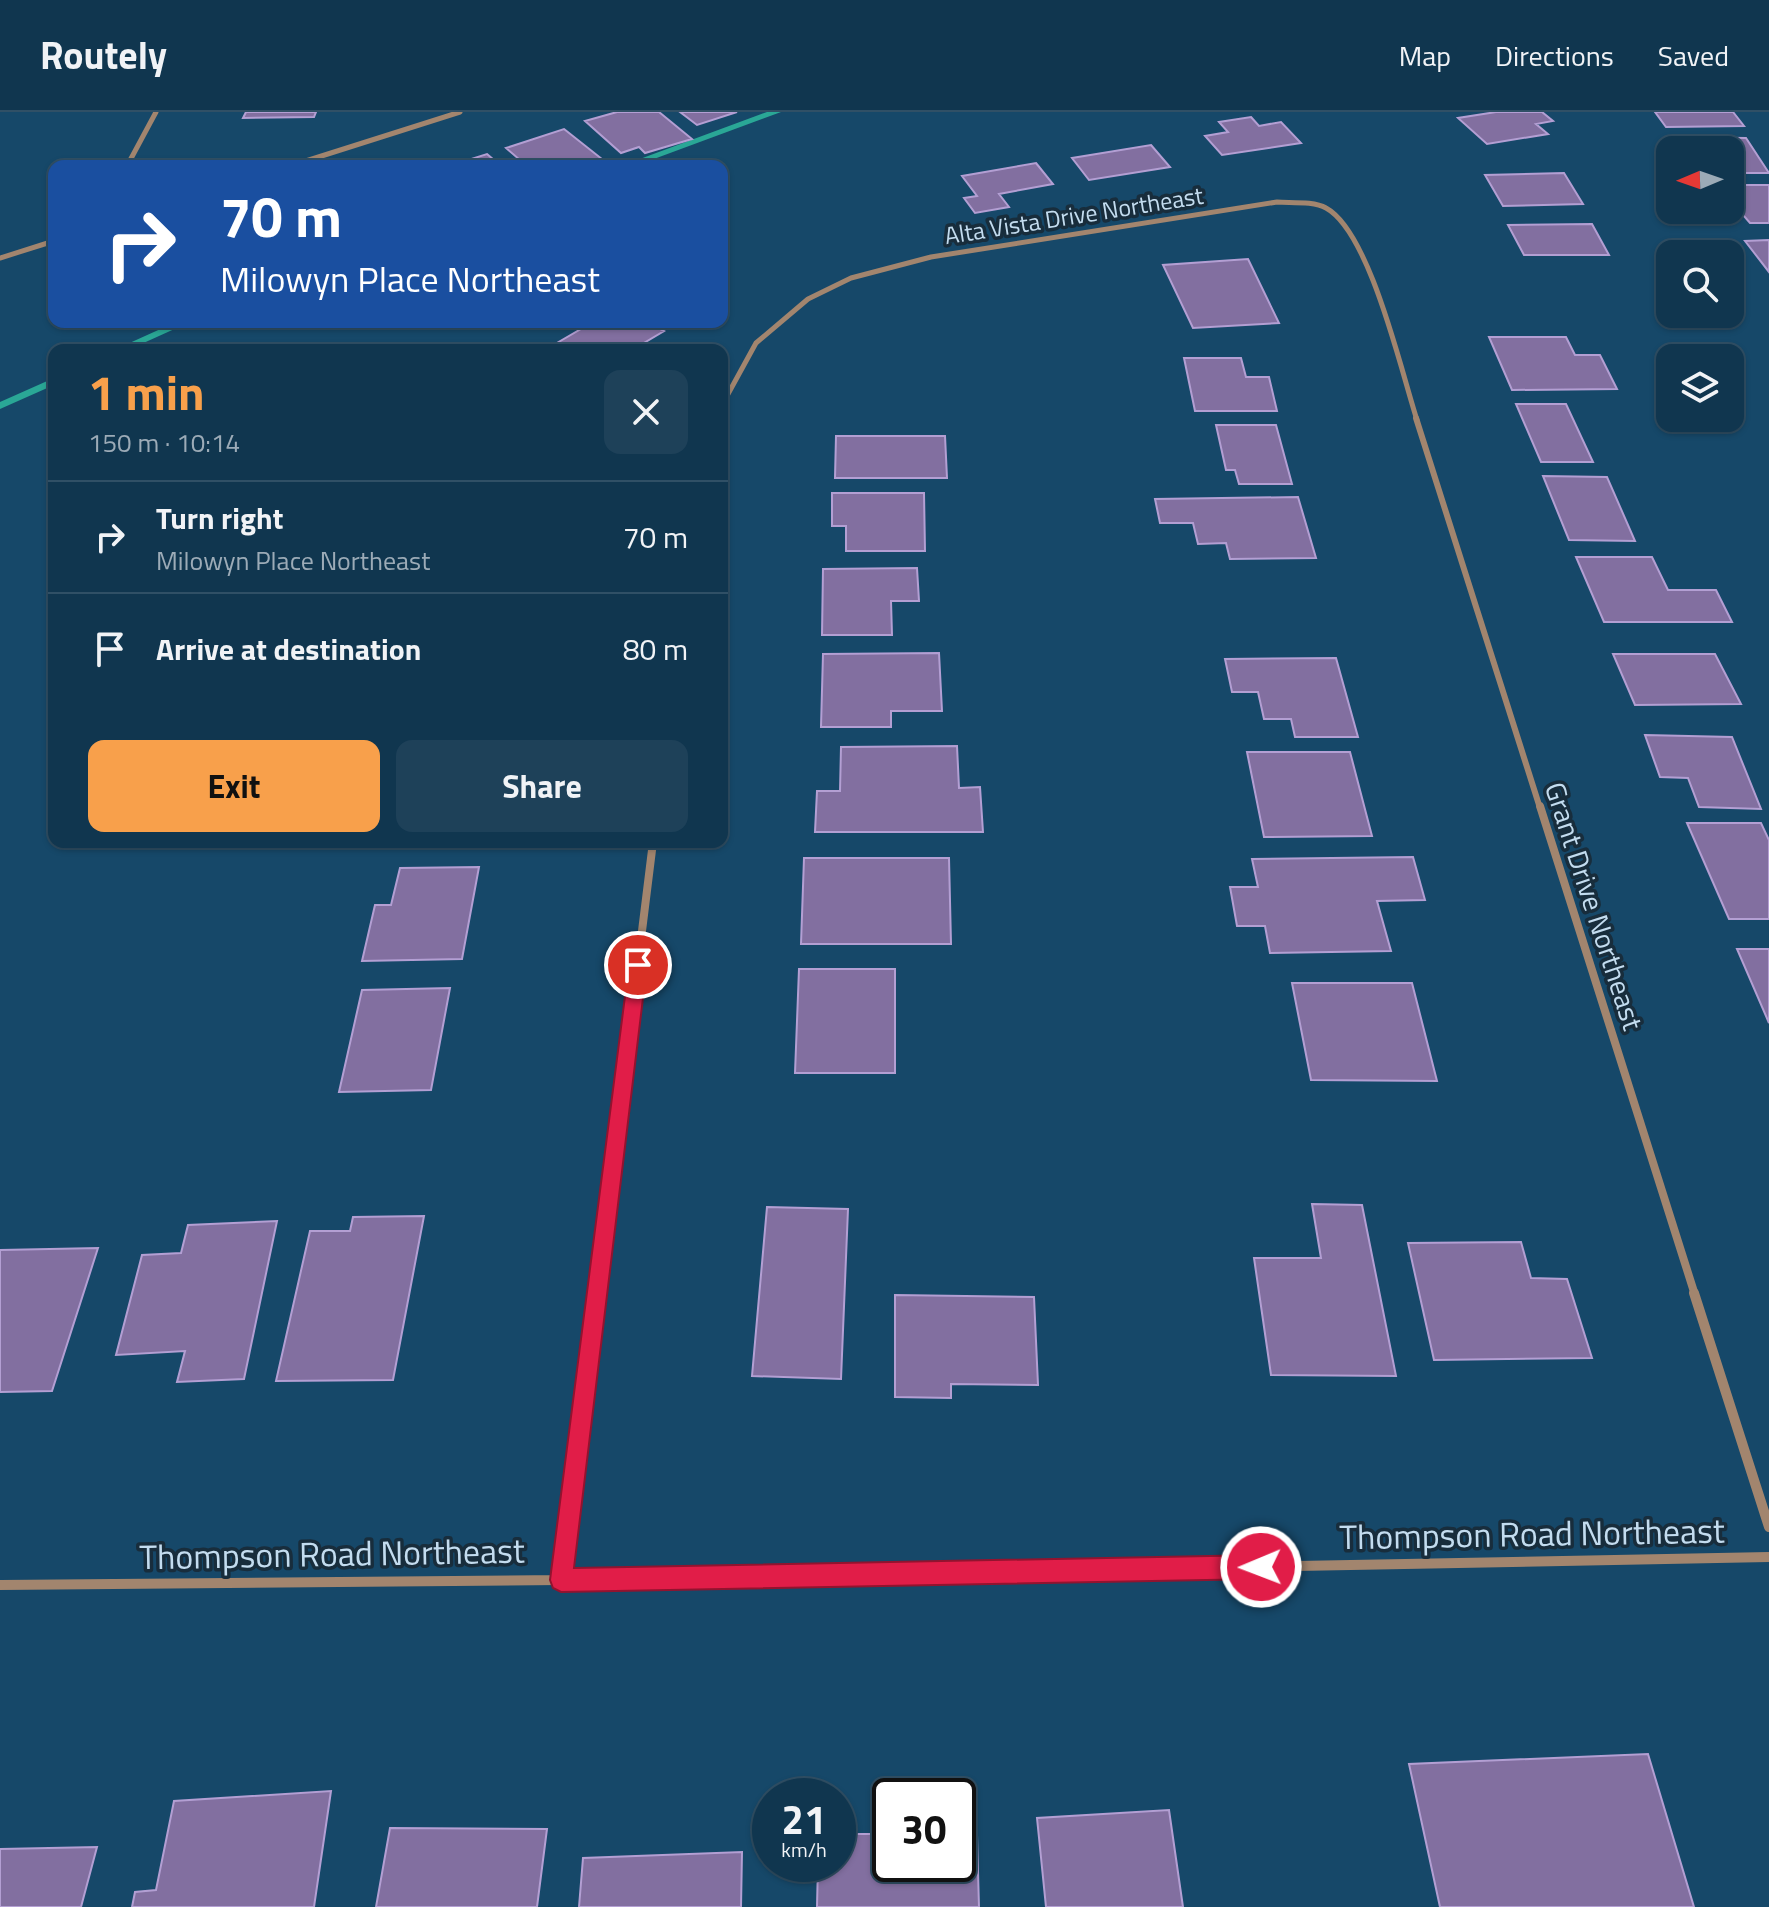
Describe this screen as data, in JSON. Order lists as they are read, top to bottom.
{
  "streets": {
    "street": ["Alta Vista Drive Northeast", "Grant Drive Northeast", "Thompson Road Northeast"]
  },
  "crossings": [
    ["Alta Vista Drive Northeast", "Grant Drive Northeast"]
  ],
  "north": "left",
  "page": {
    "header": "Routely",
    "nav": ["Map", "Directions", "Saved"],
    "turn": ["70 m", "Milowyn Place Northeast"],
    "heading": ["1 min", "150 m · 10:14"],
    "list": [
      {
        "name": "Turn right",
        "note": "Milowyn Place Northeast",
        "value": "70 m"
      },
      {
        "name": "Arrive at destination",
        "value": "80 m"
      }
    ],
    "buttons": ["Exit", "Share"],
    "speed": "21 km/h",
    "limit": "30"
  }
}
